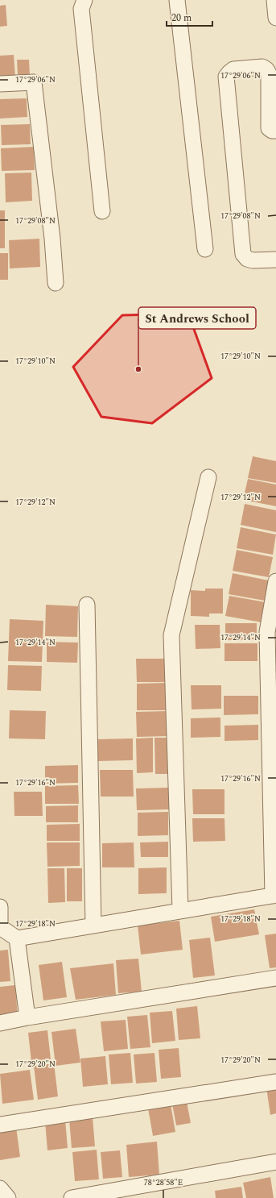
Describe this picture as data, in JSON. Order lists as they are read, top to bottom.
{
  "places": ["St Andrews School"],
  "scale_bar": "20 m",
  "coordinates": [
    "17°29'06\"N",
    "17°29'08\"N",
    "17°29'10\"N",
    "17°29'12\"N",
    "17°29'14\"N",
    "17°29'16\"N",
    "17°29'18\"N",
    "17°29'20\"N",
    "78°28'58\"E"
  ]
}
